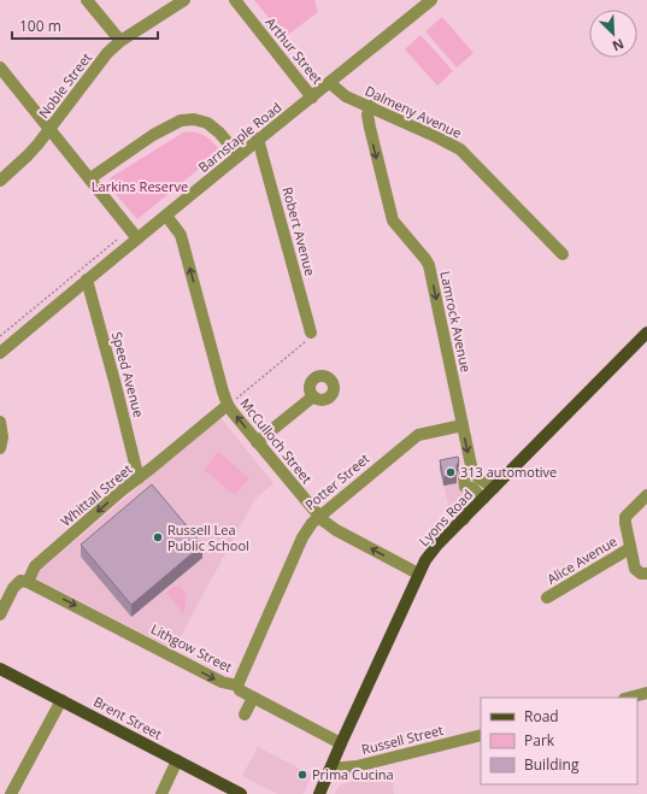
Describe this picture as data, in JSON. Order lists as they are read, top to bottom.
{
  "streets": {
    "main road": ["Lyons Road", "Brent Street"],
    "street": [
      "Arthur Street",
      "Noble Street",
      "Dalmeny Avenue",
      "Barnstaple Road",
      "Robert Avenue",
      "Lamrock Avenue",
      "Speed Avenue",
      "McCulloch Street",
      "Potter Street",
      "Whittall Street",
      "Alice Avenue",
      "Lithgow Street",
      "Russell Street"
    ]
  },
  "crossings": [
    ["Arthur Street", "Barnstaple Road"],
    ["Dalmeny Avenue", "Barnstaple Road"],
    ["Dalmeny Avenue", "Lamrock Avenue"],
    ["Barnstaple Road", "Robert Avenue"],
    ["Barnstaple Road", "Speed Avenue"],
    ["Barnstaple Road", "McCulloch Street"],
    ["Lamrock Avenue", "Potter Street"],
    ["Lamrock Avenue", "Lyons Road"],
    ["Speed Avenue", "Whittall Street"],
    ["McCulloch Street", "Potter Street"],
    ["McCulloch Street", "Whittall Street"],
    ["McCulloch Street", "Lyons Road"],
    ["Potter Street", "Lithgow Street"],
    ["Whittall Street", "Lithgow Street"],
    ["Lyons Road", "Lithgow Street"],
    ["Lyons Road", "Russell Street"]
  ],
  "one_way": [
    "Lamrock Avenue",
    "McCulloch Street",
    "Whittall Street",
    "Lithgow Street"
  ],
  "parks": ["Larkins Reserve"],
  "places": ["313 automotive", "Russell Lea Public School", "Prima Cucina"],
  "legend": ["Road", "Park", "Building"],
  "scale_bar": "100 m",
  "north": "bottom right"
}
